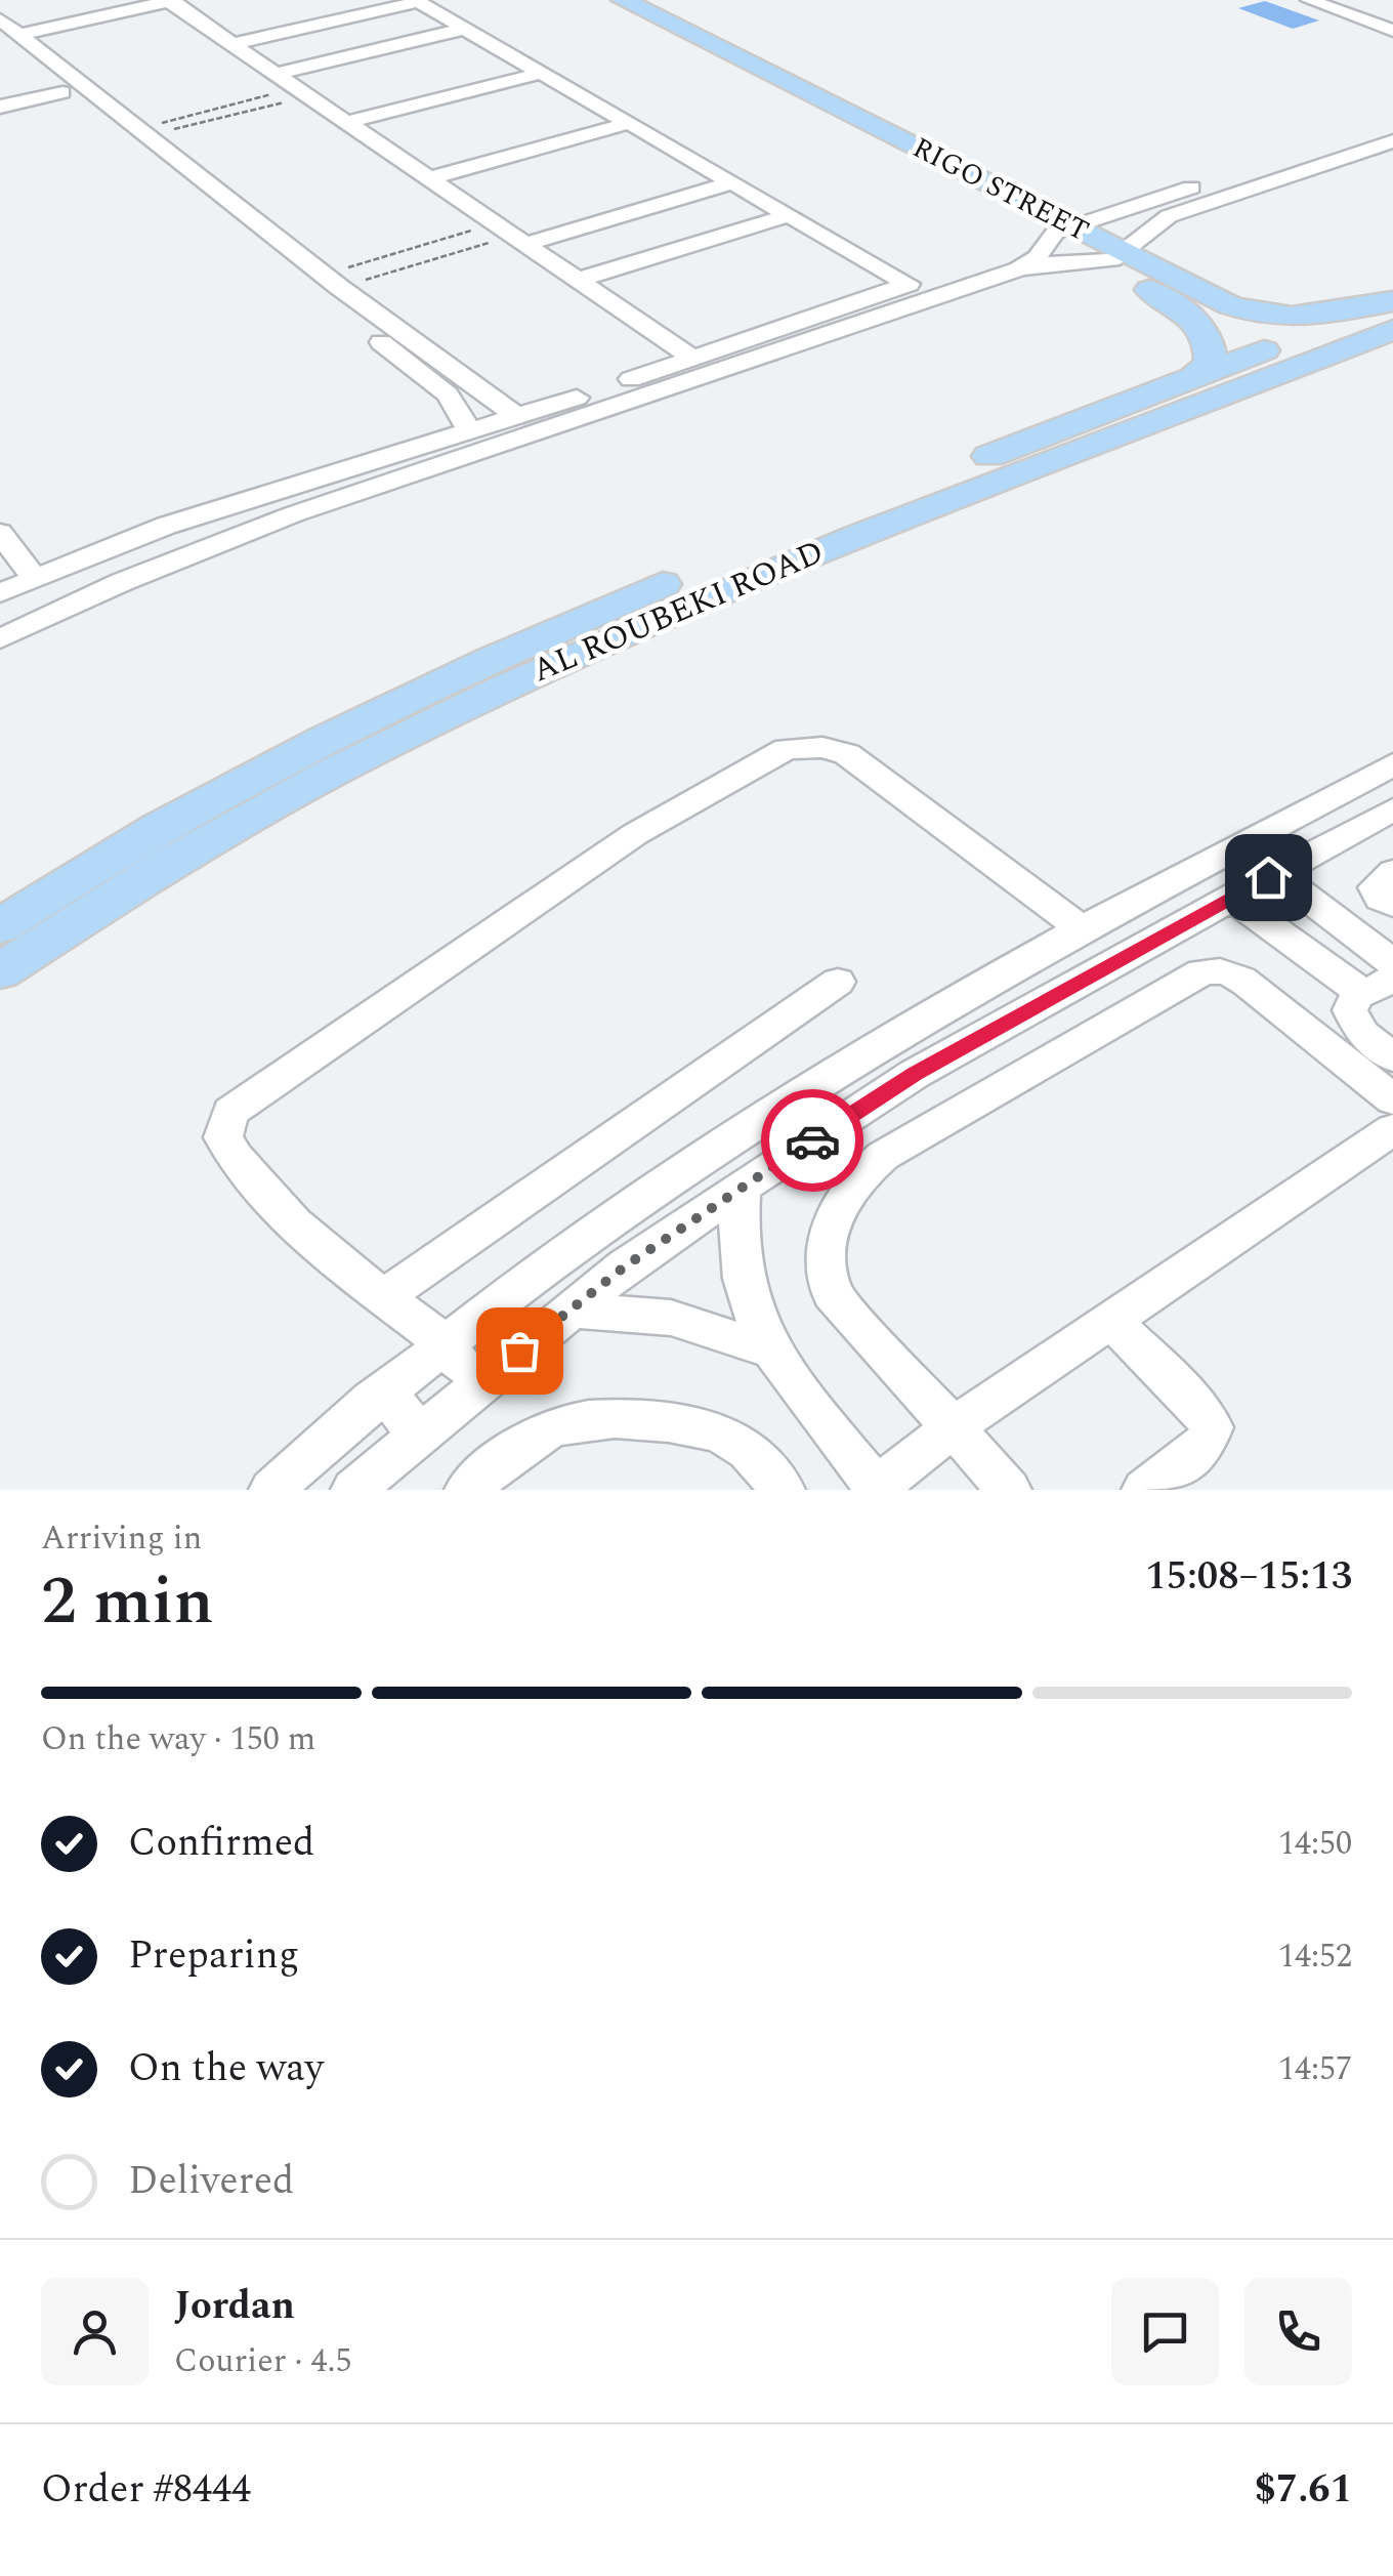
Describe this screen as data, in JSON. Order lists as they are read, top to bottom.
{
  "streets": {
    "main road": ["RIGO STREET", "AL ROUBEKI ROAD"]
  },
  "crossings": [
    ["RIGO STREET", "AL ROUBEKI ROAD"]
  ],
  "page": {
    "heading": ["2 min", "Arriving in", "15:08–15:13"],
    "panel": [
      "Jordan",
      "Courier · 4.5",
      "Order #8444",
      "$7.61"
    ],
    "bar": "On the way · 150 m",
    "list": [
      ["Confirmed", "14:50"],
      ["Preparing", "14:52"],
      ["On the way", "14:57"],
      "Delivered"
    ]
  }
}
